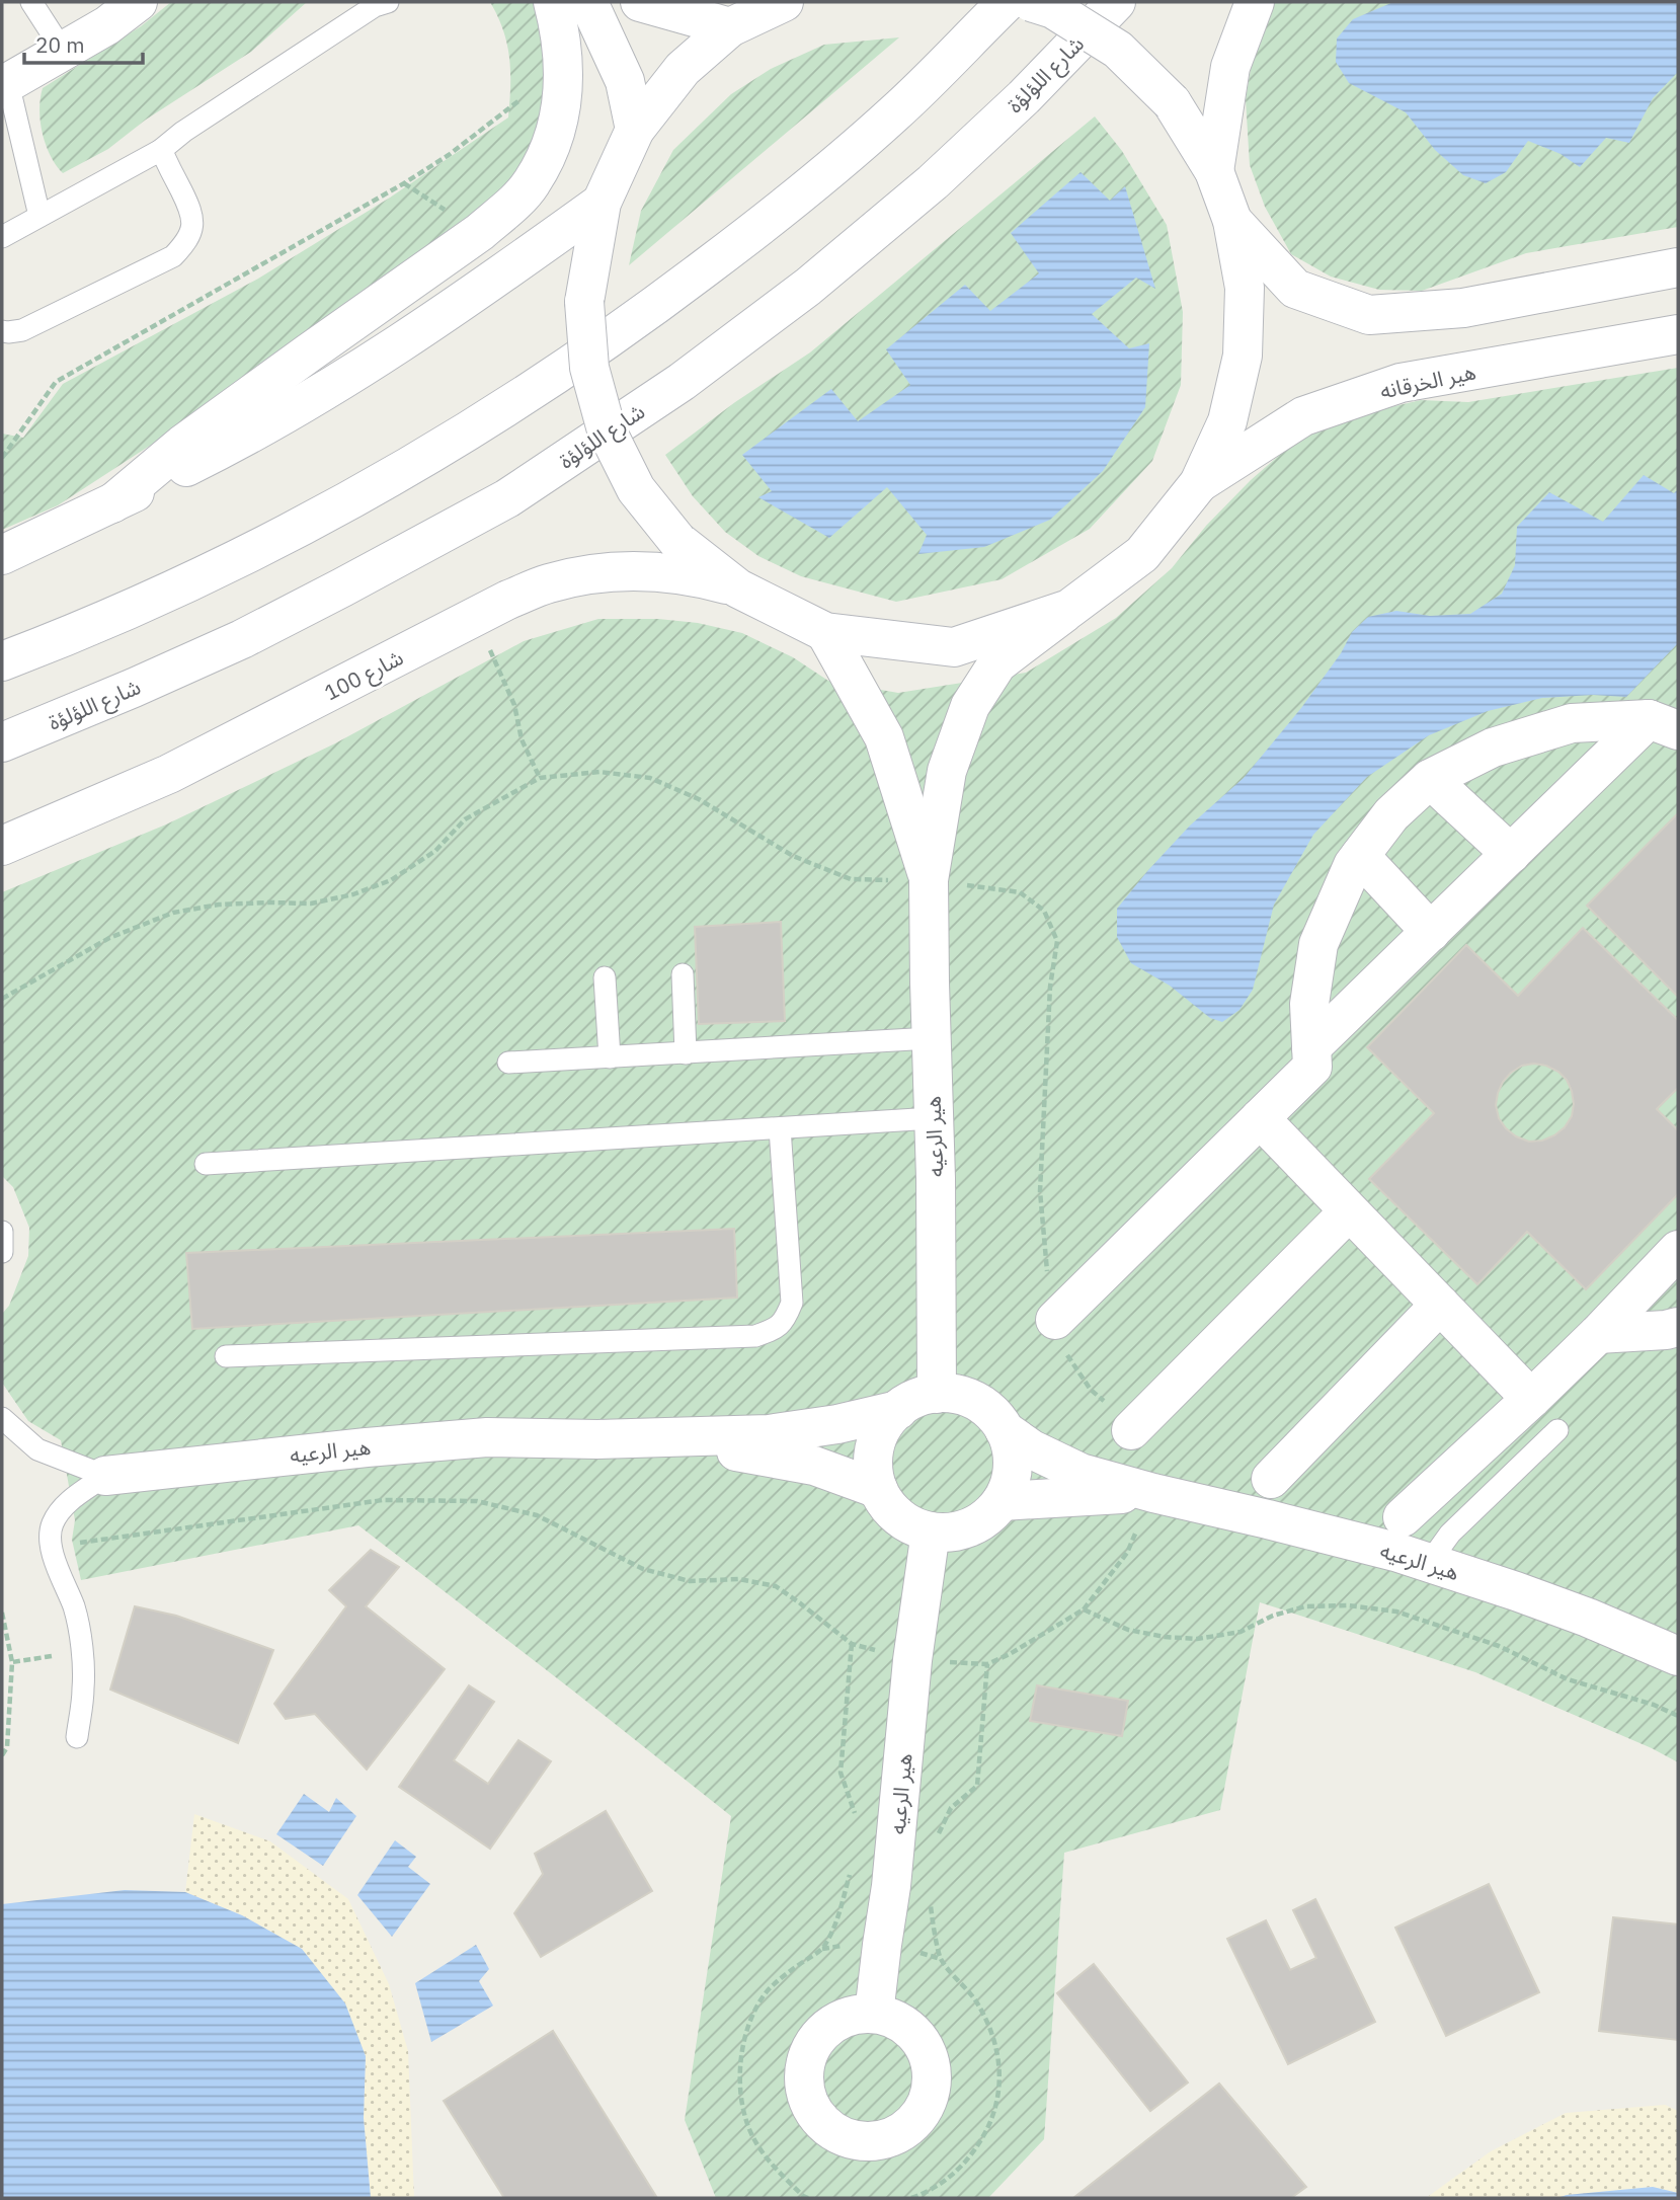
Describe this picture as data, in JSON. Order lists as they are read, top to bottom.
{
  "streets": {
    "street": [
      "شارع اللؤلؤة",
      "هير الخرقانه",
      "شارع 100",
      "هير الرعيه"
    ]
  },
  "crossings": [
    ["هير الخرقانه", "هير الرعيه"]
  ],
  "scale_bar": "20 m"
}
